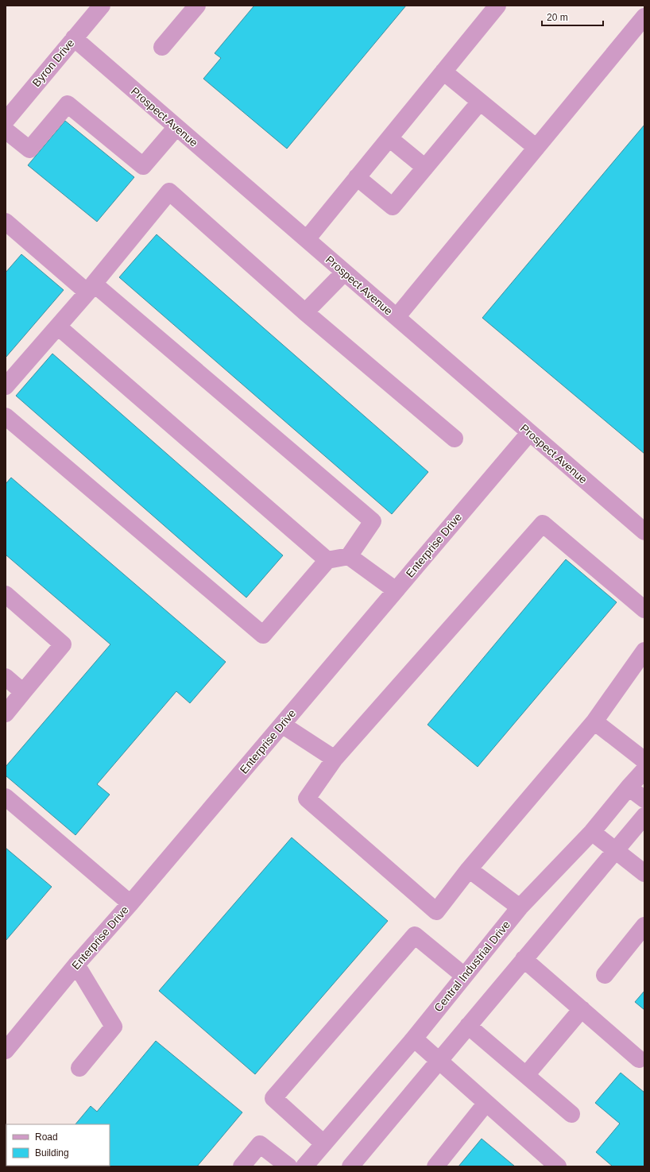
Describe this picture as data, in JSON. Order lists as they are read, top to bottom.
{
  "streets": {
    "street": [
      "Byron Drive",
      "Prospect Avenue",
      "Enterprise Drive",
      "Central Industrial Drive"
    ]
  },
  "crossings": [
    ["Byron Drive", "Prospect Avenue"],
    ["Prospect Avenue", "Enterprise Drive"]
  ],
  "legend": ["Road", "Building"],
  "scale_bar": "20 m"
}
